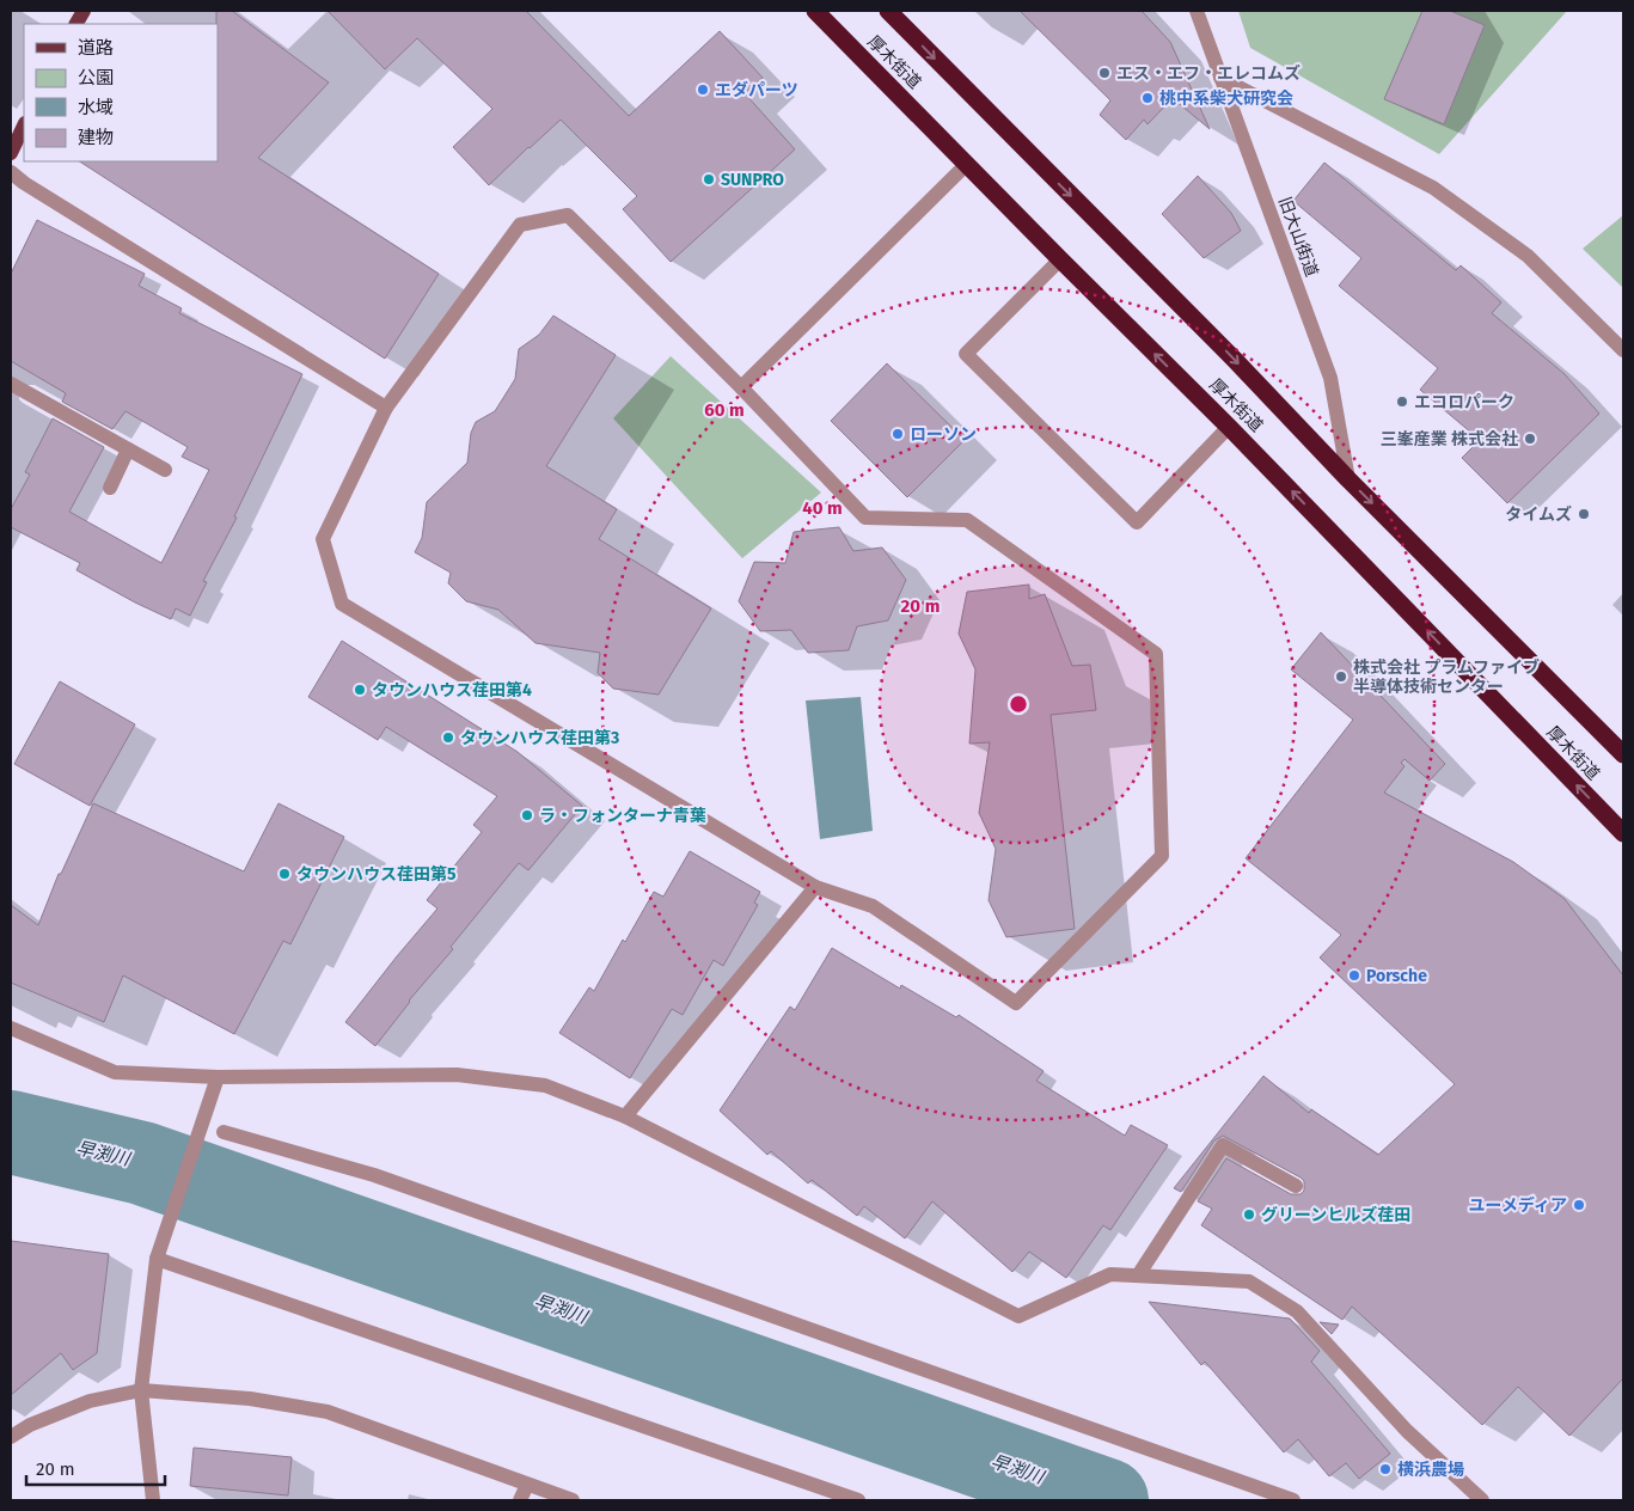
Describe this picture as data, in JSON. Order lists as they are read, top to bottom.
{
  "streets": {
    "highway": ["厚木街道"],
    "street": ["旧大山街道"]
  },
  "crossings": [
    ["厚木街道", "旧大山街道"]
  ],
  "water": ["早渕川"],
  "places": [
    "エス・エフ・エレコムズ",
    "エダパーツ",
    "桃中系柴犬研究会",
    "SUNPRO",
    "エコロパーク",
    "ローソン",
    "三峯産業 株式会社",
    "タイムズ",
    "株式会社 プラムファイブ 半導体技術センター",
    "タウンハウス荏田第4",
    "タウンハウス荏田第3",
    "ラ・フォンターナ青葉",
    "タウンハウス荏田第5",
    "Porsche",
    "ユーメディア",
    "グリーンヒルズ荏田",
    "横浜農場"
  ],
  "legend": [
    "道路",
    "公園",
    "水域",
    "建物"
  ],
  "scale_bar": "20 m",
  "rings": ["60 m", "40 m", "20 m"]
}
